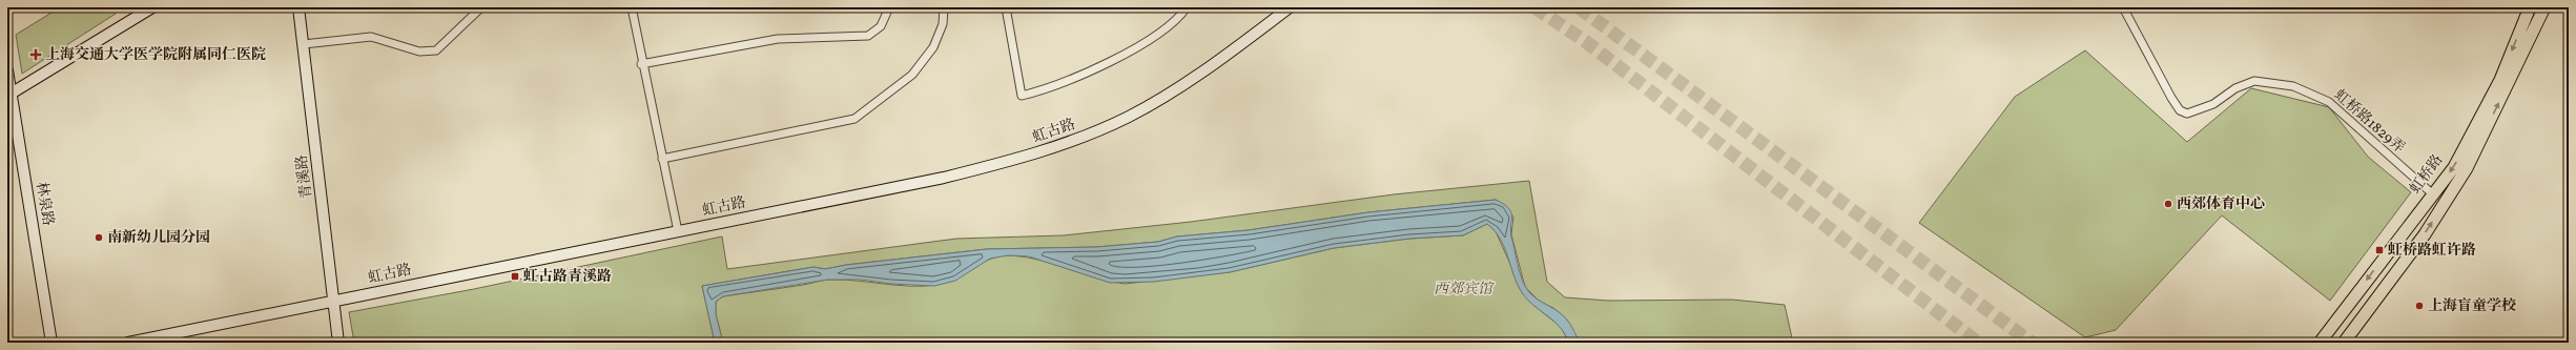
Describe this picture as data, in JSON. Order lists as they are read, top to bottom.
{
  "streets": {
    "main road": ["虹桥路"],
    "street": [
      "虹桥路1829弄",
      "虹古路",
      "青溪路",
      "林泉路"
    ]
  },
  "crossings": [
    ["虹桥路1829弄", "虹桥路"],
    ["虹古路", "青溪路"]
  ],
  "parks": ["西郊宾馆"],
  "places": {
    "health": ["上海交通大学医学院附属同仁医院"],
    "other": ["西郊体育中心", "南新幼儿园分园", "上海盲童学校"],
    "transit": ["虹桥路虹许路", "虹古路青溪路"]
  }
}
